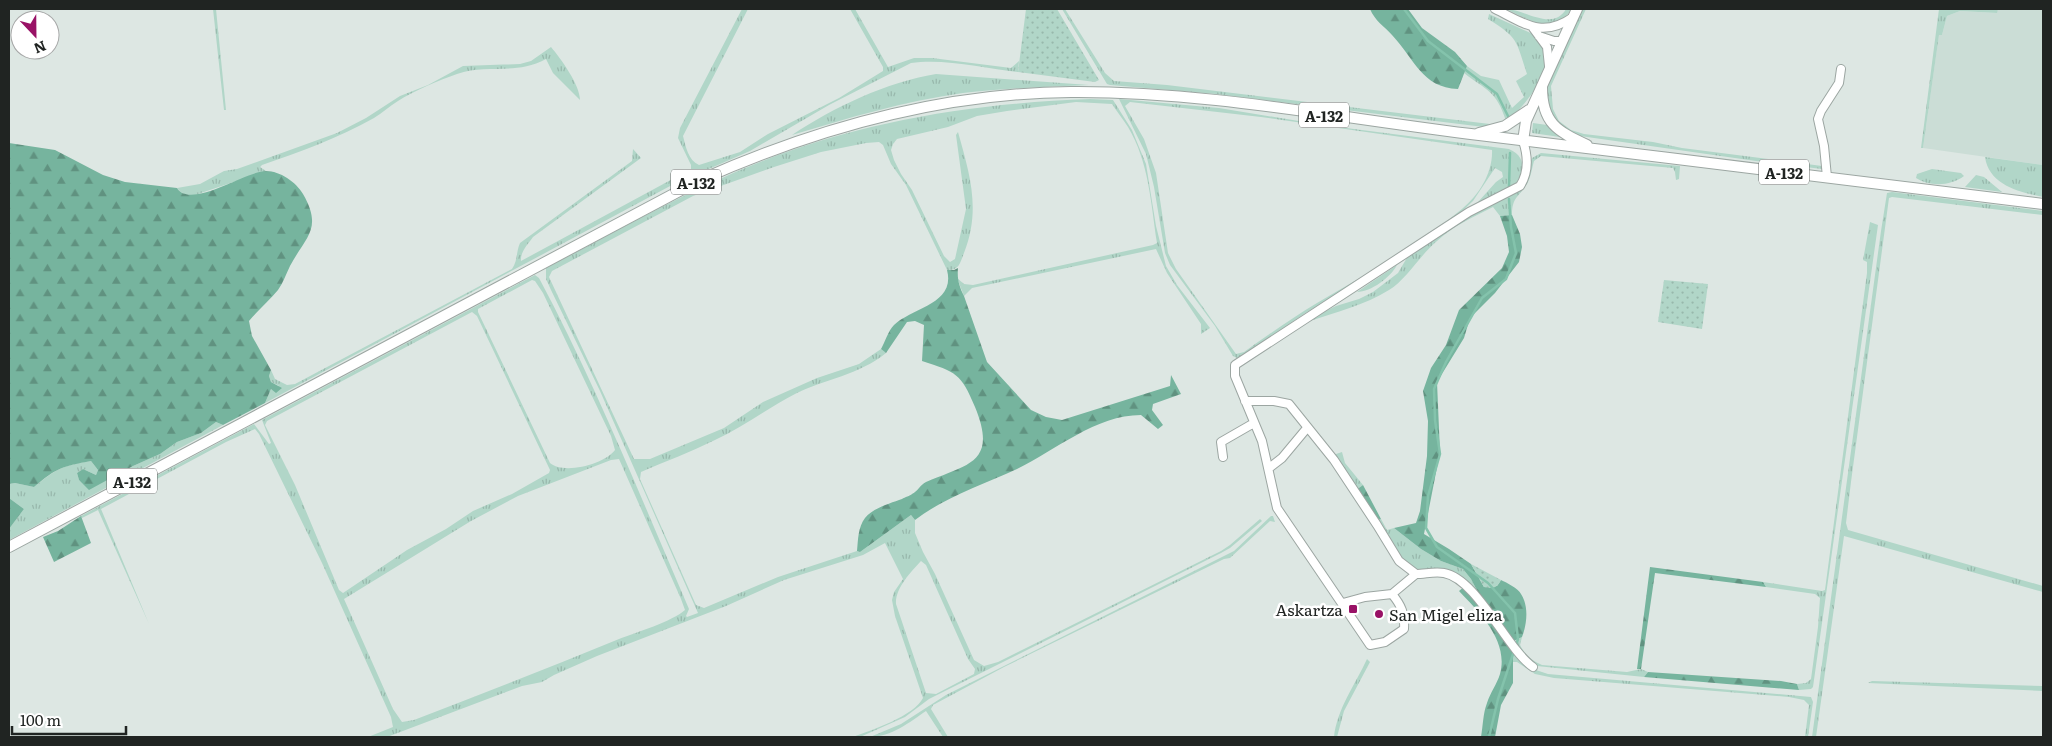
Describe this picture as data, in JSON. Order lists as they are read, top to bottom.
{
  "streets": {
    "main road": ["A-132"]
  },
  "places": {
    "transit": ["Askartza"],
    "other": ["San Migel eliza"]
  },
  "scale_bar": "100 m",
  "north": "bottom"
}
